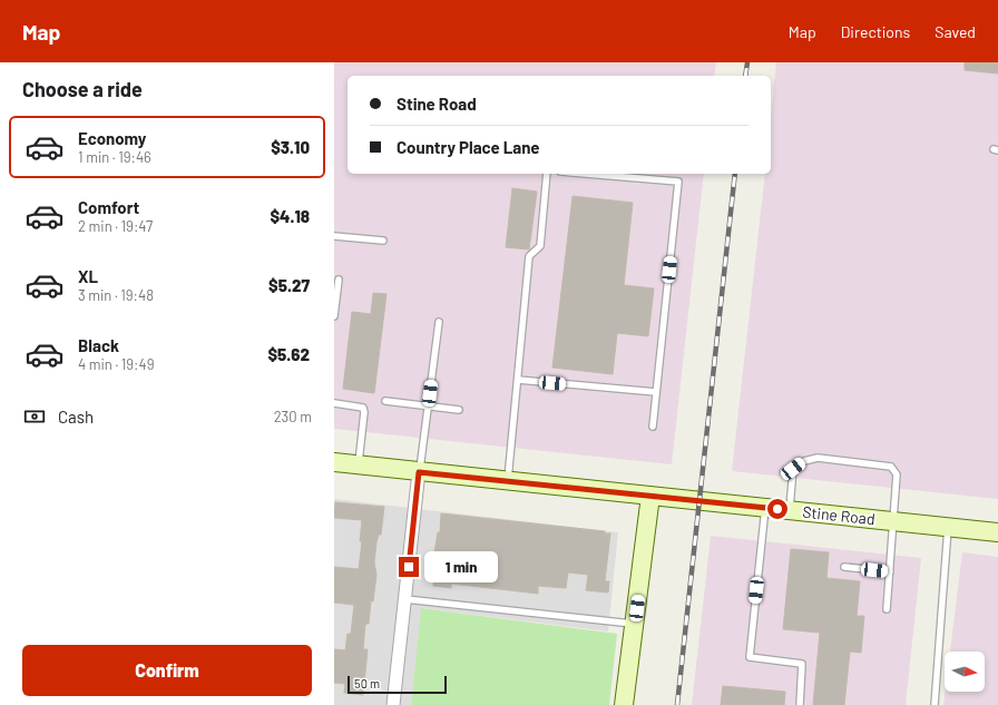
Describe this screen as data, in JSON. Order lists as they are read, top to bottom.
{
  "streets": {
    "main road": ["Stine Road"]
  },
  "scale_bar": "50 m",
  "north": "right",
  "page": {
    "header": "Map",
    "nav": ["Map", "Directions", "Saved"],
    "heading": "Choose a ride",
    "banner": ["Stine Road", "Country Place Lane"],
    "list": [
      {
        "name": "Economy",
        "note": "1 min · 19:46",
        "value": "$3.10"
      },
      {
        "name": "Comfort",
        "note": "2 min · 19:47",
        "value": "$4.18"
      },
      {
        "name": "XL",
        "note": "3 min · 19:48",
        "value": "$5.27"
      },
      {
        "name": "Black",
        "note": "4 min · 19:49",
        "value": "$5.62"
      }
    ],
    "pay": ["Cash", "230 m"],
    "bubble": "1 min",
    "buttons": "Confirm",
    "scale": "50 m"
  }
}
